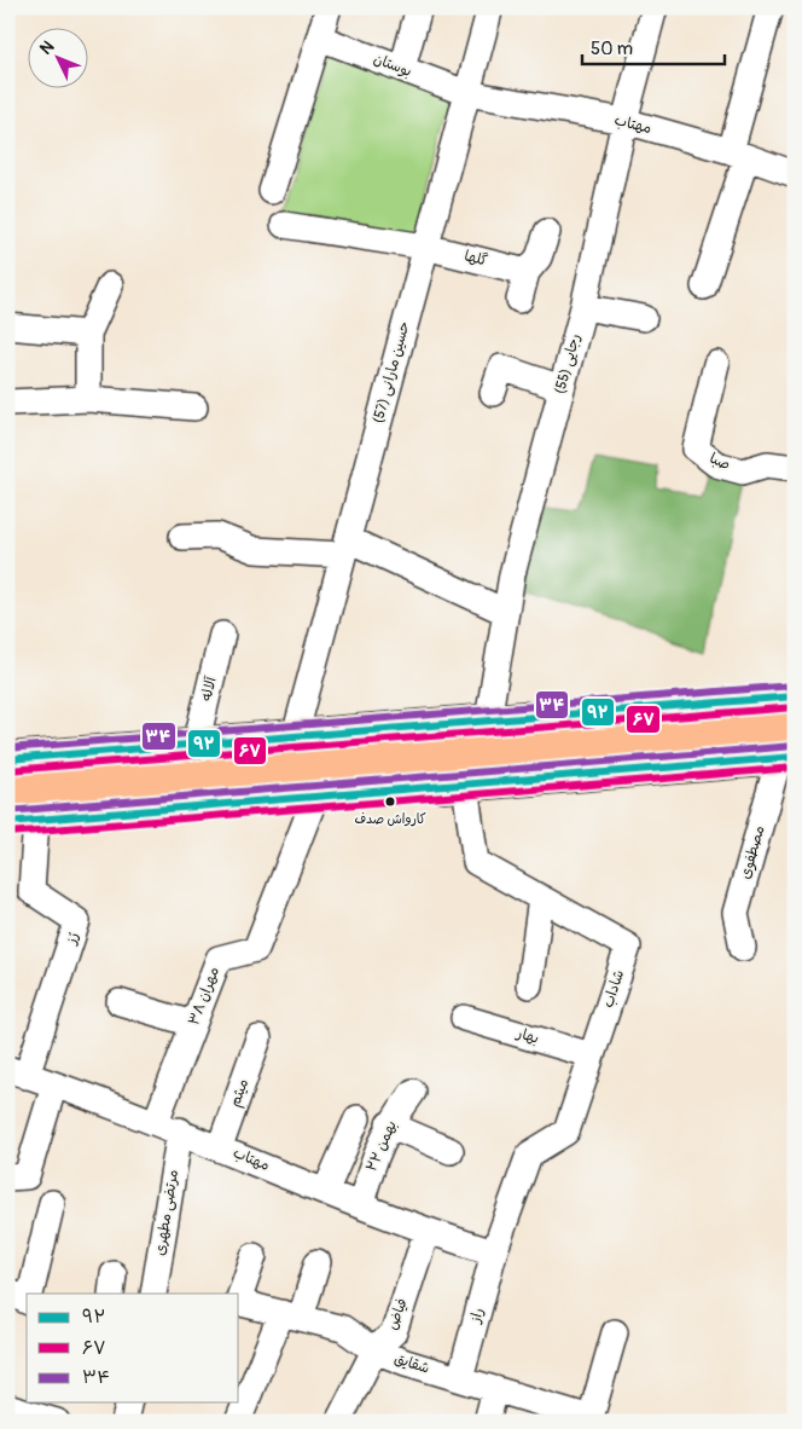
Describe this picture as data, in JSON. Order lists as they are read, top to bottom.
{
  "streets": {
    "street": [
      "بوستان",
      "مهتاب",
      "گلها",
      "رجایی (55)",
      "حسین مارانی (57)",
      "صبا",
      "آلاله",
      "مصطفوی",
      "رُز",
      "شاداب",
      "مهران ۳۸",
      "بهار",
      "میثم",
      "۲۲ بهمن",
      "مرتضی مطهری",
      "فیاض",
      "راز",
      "شقایق"
    ]
  },
  "crossings": [
    ["بوستان", "مهتاب"],
    ["بوستان", "حسین مارانی (57)"],
    ["مهتاب", "رجایی (55)"],
    ["مهتاب", "حسین مارانی (57)"],
    ["مهتاب", "رُز"],
    ["مهتاب", "شاداب"],
    ["مهتاب", "مهران ۳۸"],
    ["مهتاب", "میثم"],
    ["مهتاب", "۲۲ بهمن"],
    ["مهتاب", "مرتضی مطهری"],
    ["مهتاب", "فیاض"],
    ["مهتاب", "راز"],
    ["گلها", "حسین مارانی (57)"],
    ["شاداب", "بهار"],
    ["شاداب", "راز"],
    ["فیاض", "شقایق"],
    ["راز", "شقایق"]
  ],
  "places": ["کارواش صدف"],
  "lines": ["transit line ۳۴", "transit line ۹۲", "transit line ۶۷"],
  "legend": ["۹۲", "۶۷", "۳۴"],
  "scale_bar": "50 m",
  "north": "top left"
}
